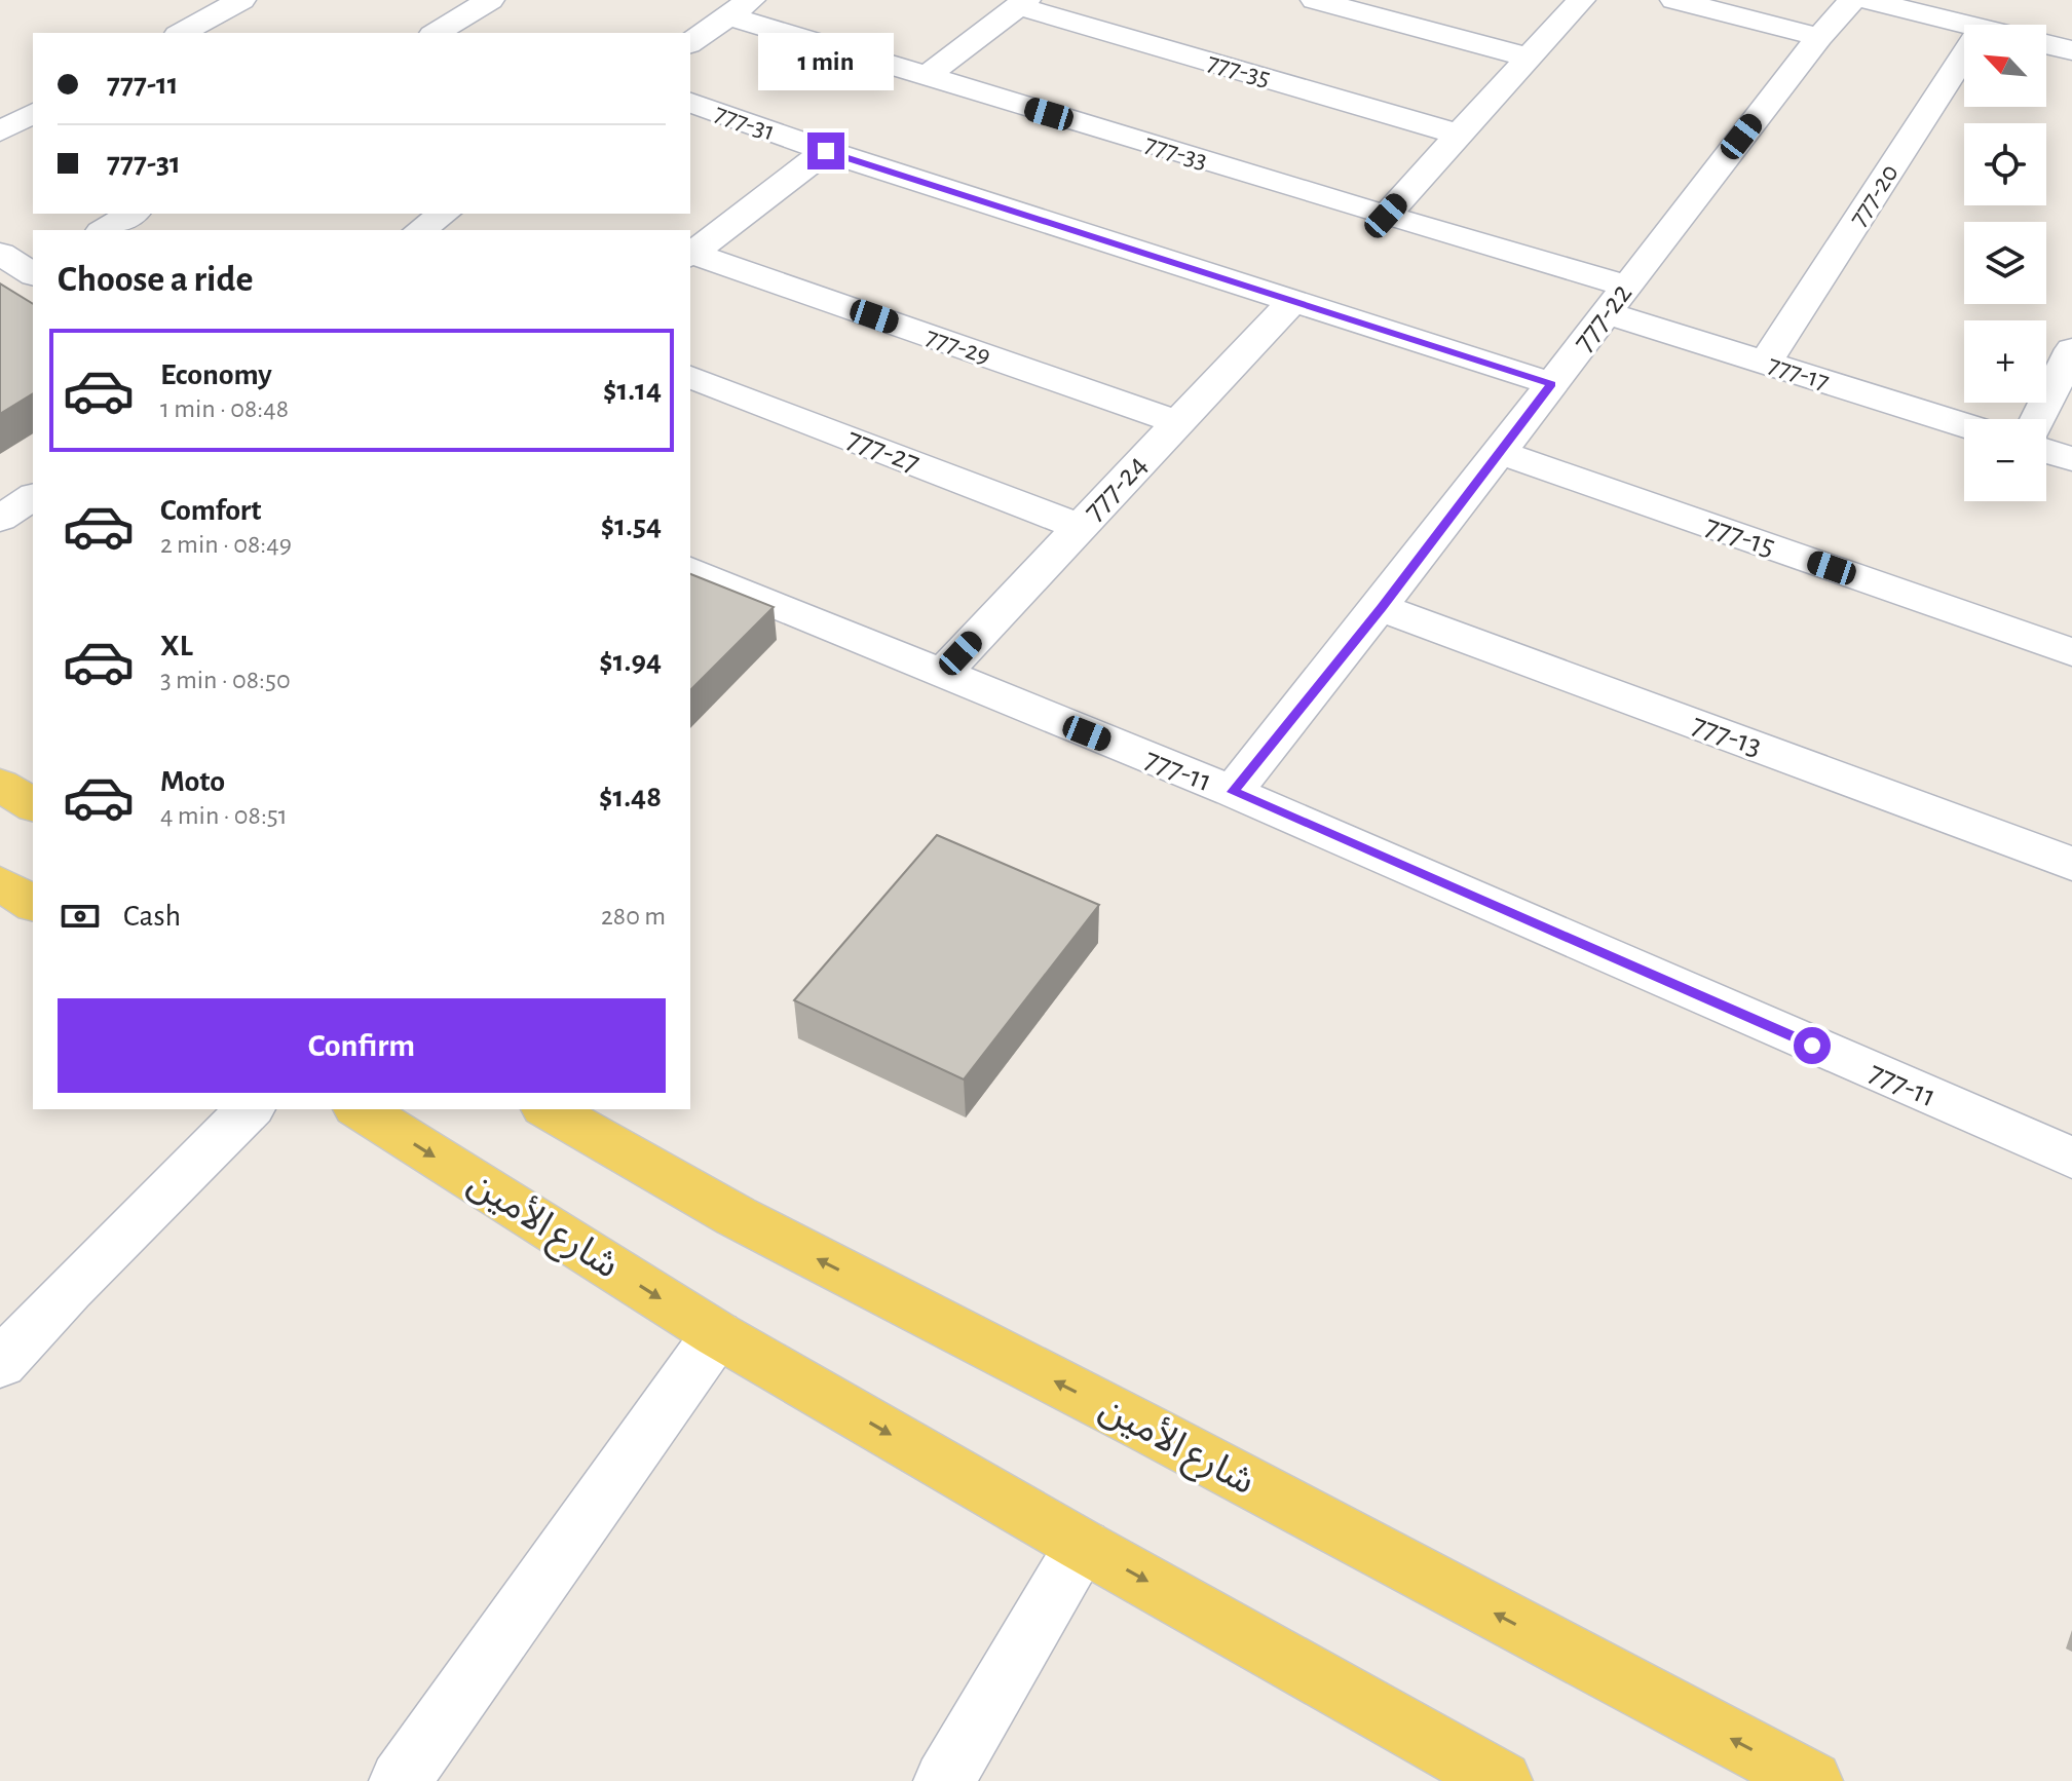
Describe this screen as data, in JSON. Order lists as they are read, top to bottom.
{
  "streets": {
    "main road": ["شارع الأمين"],
    "street": [
      "777-35",
      "777-31",
      "777-33",
      "777-20",
      "777-22",
      "777-29",
      "777-17",
      "777-27",
      "777-24",
      "777-15",
      "777-13",
      "777-11"
    ]
  },
  "crossings": [
    ["777-31", "777-22"],
    ["777-31", "777-24"],
    ["777-33", "777-22"],
    ["777-33", "777-17"],
    ["777-20", "777-17"],
    ["777-22", "777-17"],
    ["777-22", "777-15"],
    ["777-22", "777-13"],
    ["777-22", "777-11"],
    ["777-29", "777-24"],
    ["777-27", "777-24"],
    ["777-24", "777-11"]
  ],
  "north": "top left",
  "page": {
    "map_buttons": ["+", "−"],
    "bubble": "1 min",
    "banner": ["777-11", "777-31"],
    "heading": "Choose a ride",
    "list": [
      {
        "name": "Economy",
        "note": "1 min · 08:48",
        "value": "$1.14"
      },
      {
        "name": "Comfort",
        "note": "2 min · 08:49",
        "value": "$1.54"
      },
      {
        "name": "XL",
        "note": "3 min · 08:50",
        "value": "$1.94"
      },
      {
        "name": "Moto",
        "note": "4 min · 08:51",
        "value": "$1.48"
      }
    ],
    "pay": ["Cash", "280 m"],
    "buttons": "Confirm"
  }
}
